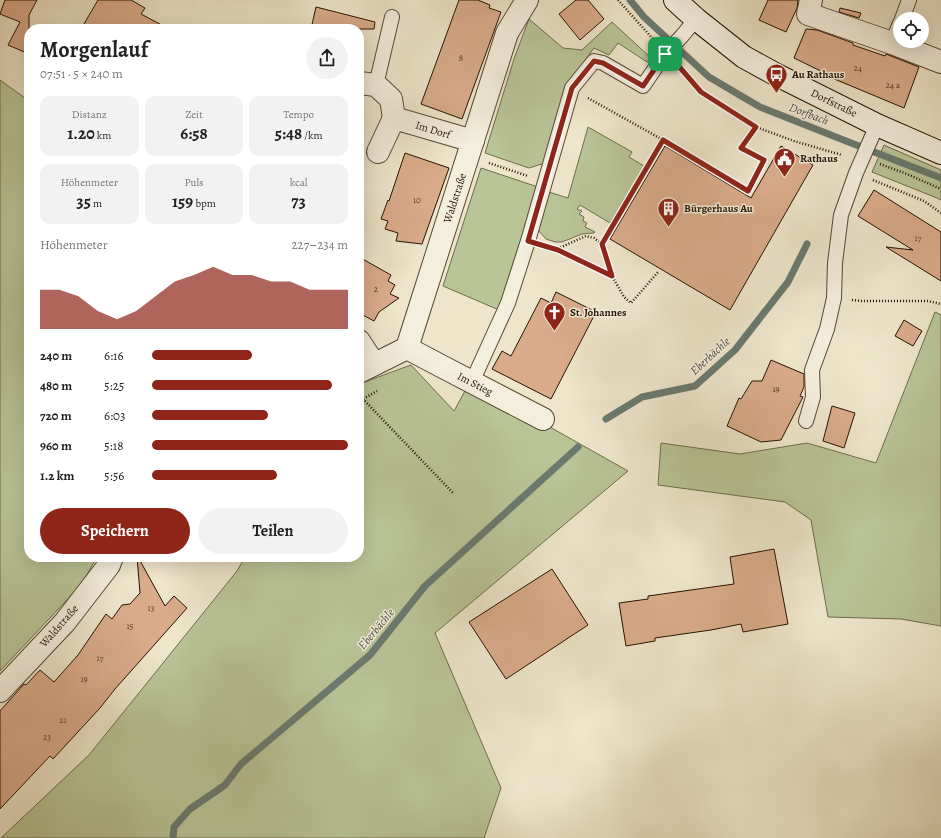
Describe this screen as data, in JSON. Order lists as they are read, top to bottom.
{
  "streets": {
    "street": [
      "Dorfstraße",
      "Im Dorf",
      "Waldstraße",
      "Im Stieg"
    ]
  },
  "crossings": [
    ["Im Dorf", "Waldstraße"],
    ["Waldstraße", "Im Stieg"]
  ],
  "water": ["Dorfbach", "Eberbächle"],
  "places": {
    "bus stop": ["Au Rathaus"],
    "public building": ["Rathaus"],
    "building": ["Bürgerhaus Au"],
    "church": ["St. Johannes"]
  },
  "house_numbers": [
    "8",
    "24",
    "24 a",
    "10",
    "17",
    "2",
    "19",
    "13",
    "15",
    "17",
    "19",
    "21",
    "23"
  ],
  "page": {
    "heading": ["Morgenlauf", "07:51 · 5 × 240 m"],
    "stats": [
      ["Distanz", "1.20 km"],
      ["Zeit", "6:58"],
      ["Tempo", "5:48 /km"],
      ["Höhenmeter", "35 m"],
      ["Puls", "159 bpm"],
      ["kcal", "73"]
    ],
    "chart": ["Höhenmeter", "227–234 m"],
    "list": [
      {
        "name": "240 m",
        "note": "6:16"
      },
      {
        "name": "480 m",
        "note": "5:25"
      },
      {
        "name": "720 m",
        "note": "6:03"
      },
      {
        "name": "960 m",
        "note": "5:18"
      },
      {
        "name": "1.2 km",
        "note": "5:56"
      }
    ],
    "buttons": ["Speichern", "Teilen"]
  }
}
